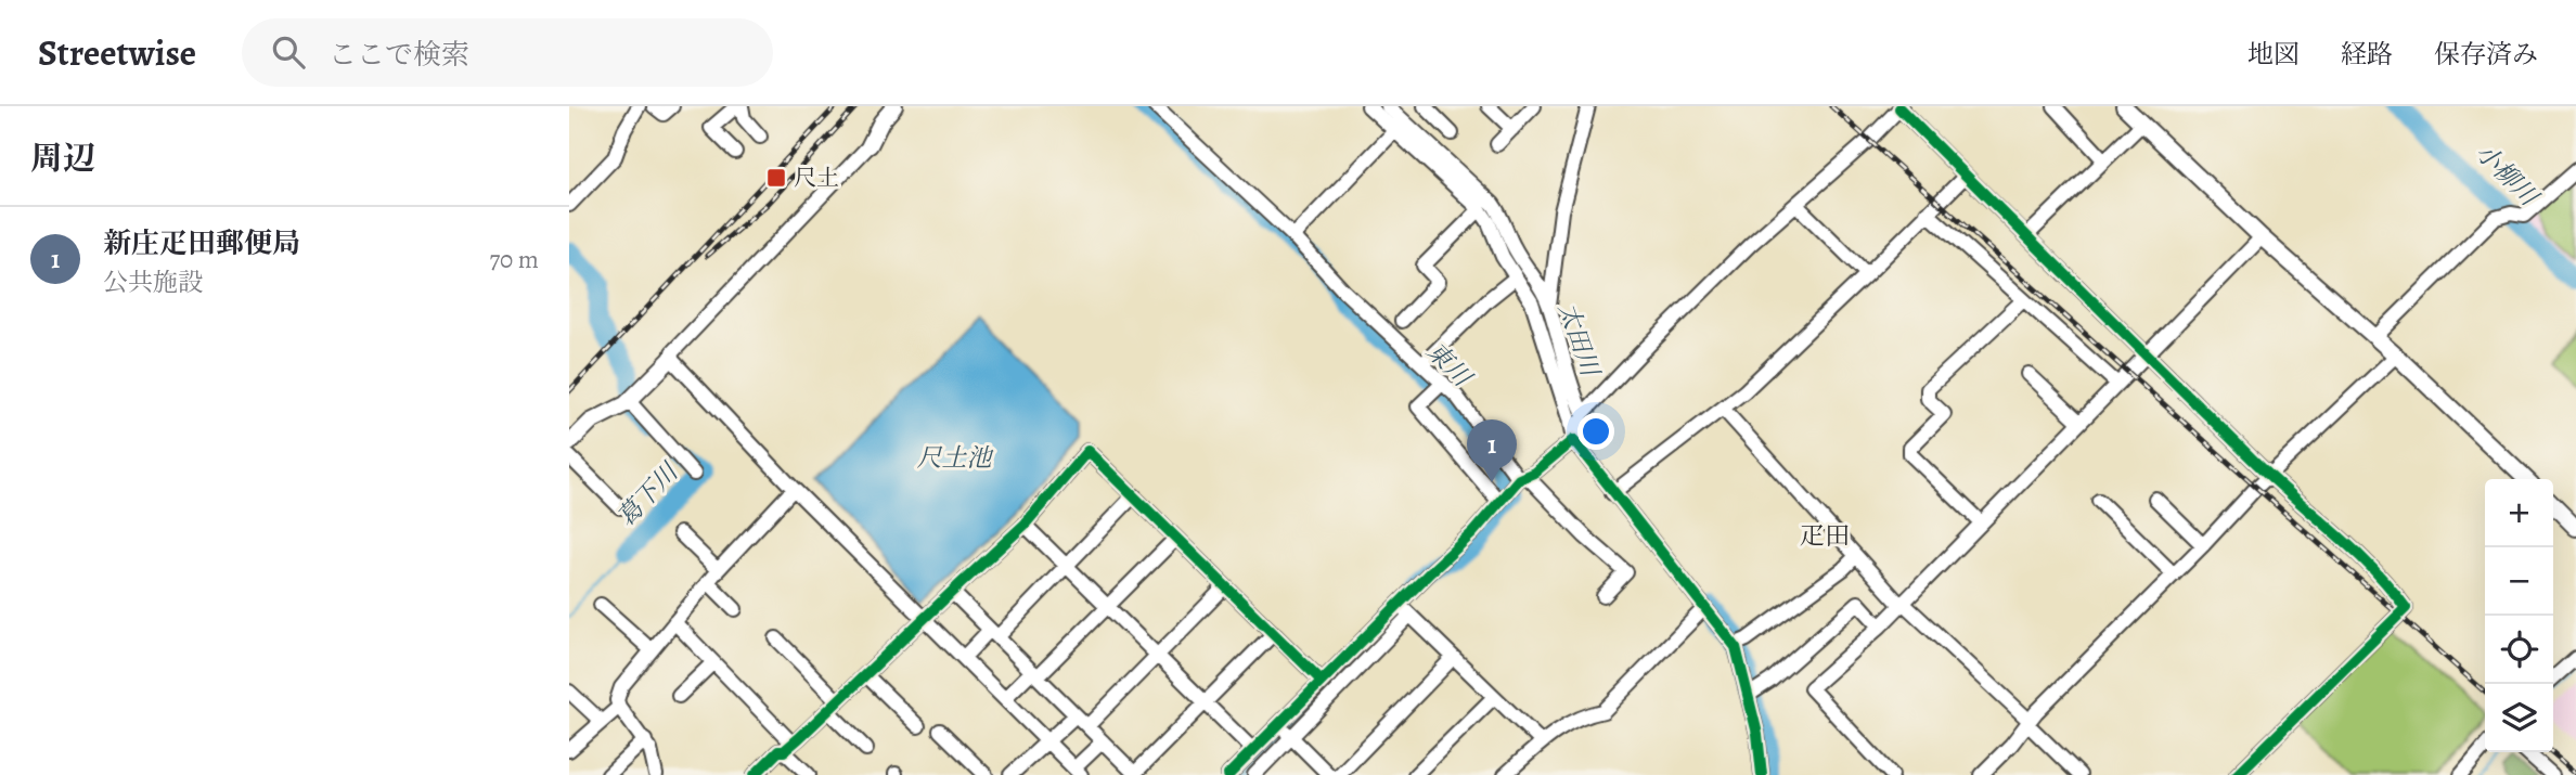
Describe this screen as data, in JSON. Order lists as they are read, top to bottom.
{
  "districts": ["疋田"],
  "water": [
    "小柳川",
    "太田川",
    "東川",
    "尺土池",
    "葛下川"
  ],
  "places": {
    "transit": ["尺土"]
  },
  "page": {
    "header": "Streetwise",
    "search": "ここで検索",
    "nav": ["地図", "経路", "保存済み"],
    "heading": "周辺",
    "list": [
      {
        "mark": "1",
        "name": "新庄疋田郵便局",
        "note": "公共施設",
        "value": "70 m"
      }
    ],
    "pins": "1",
    "map_buttons": ["+", "−"]
  }
}
